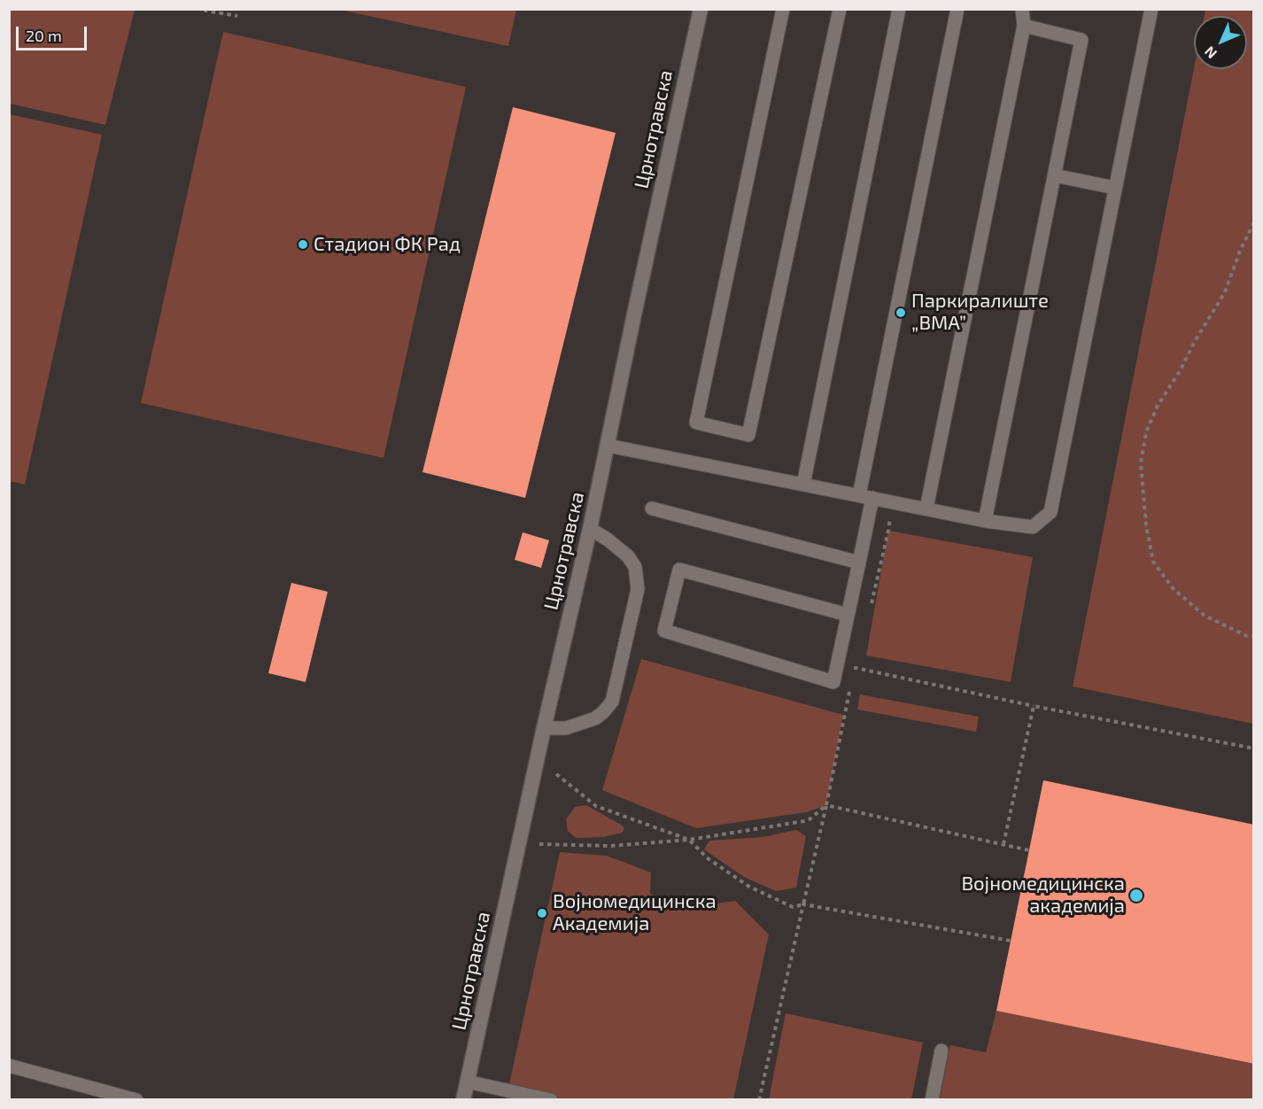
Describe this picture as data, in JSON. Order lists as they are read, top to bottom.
{
  "streets": {
    "main road": ["Црнотравска"]
  },
  "places": [
    "Стадион ФК Рад",
    "Паркиралиште „ВМА”",
    "Војномедицинска академија",
    "Војномедицинска Академија"
  ],
  "scale_bar": "20 m",
  "north": "bottom left"
}
